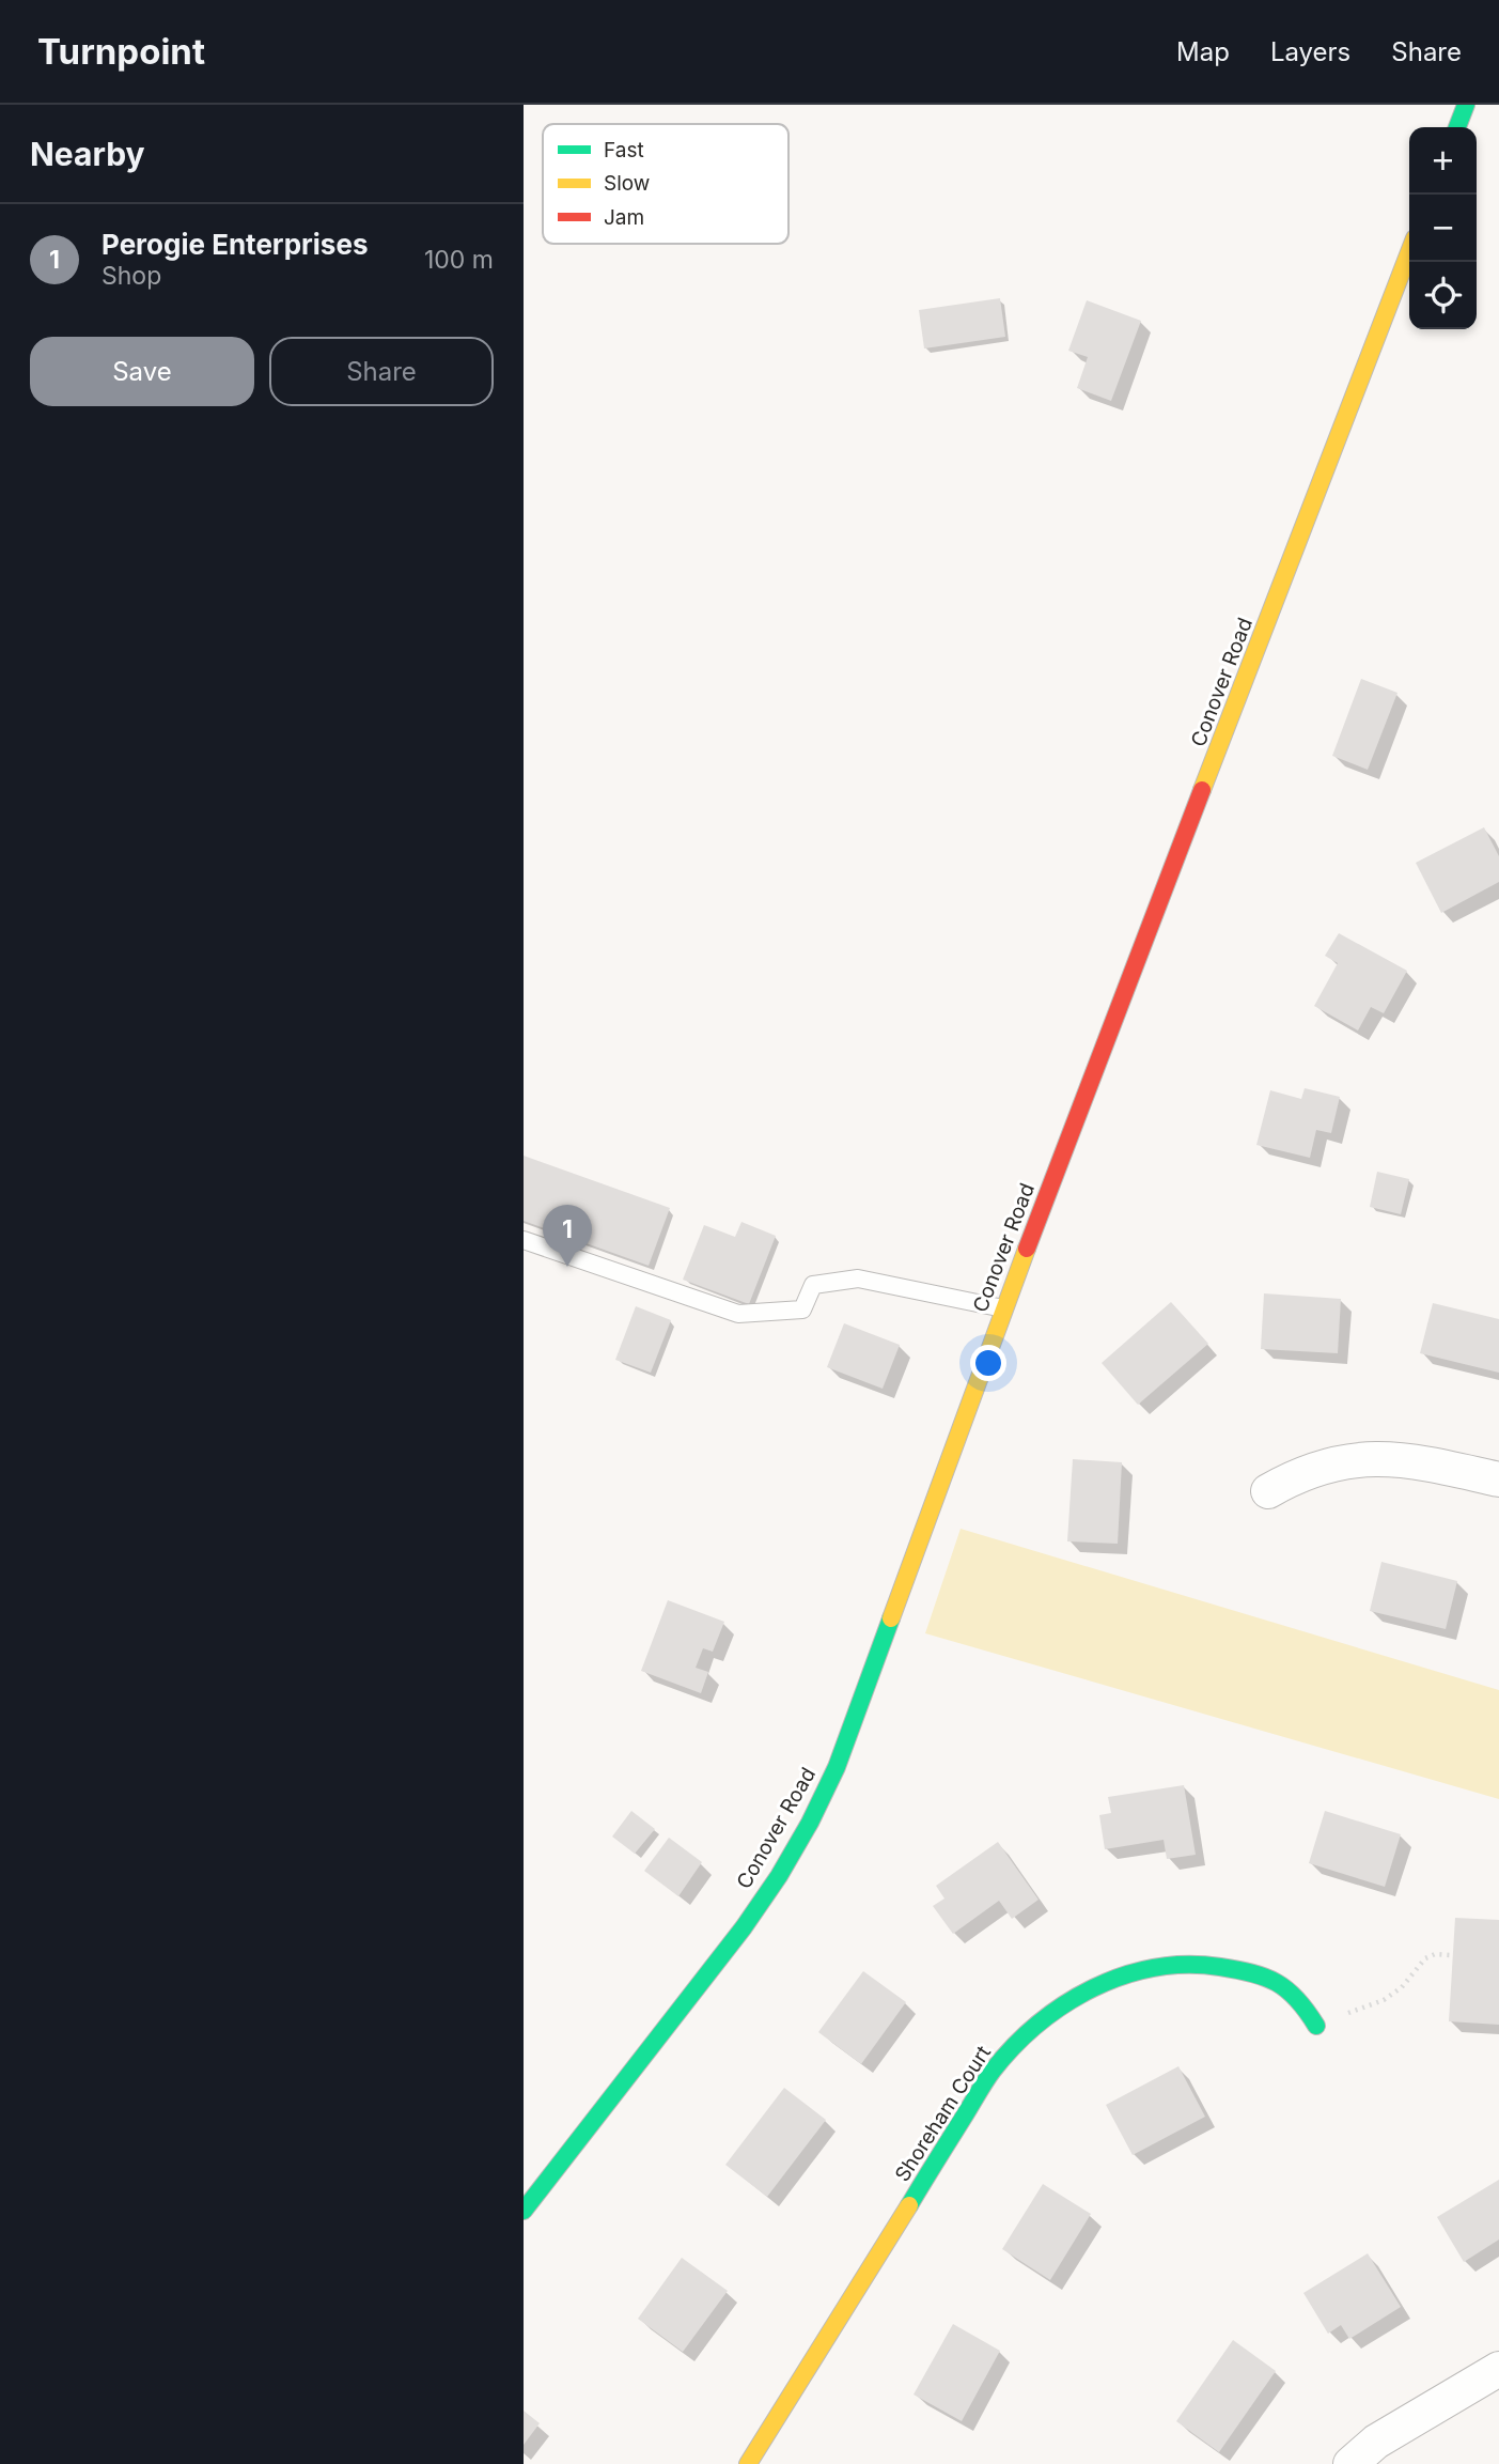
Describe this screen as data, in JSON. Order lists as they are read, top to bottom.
{
  "streets": {
    "street": ["Conover Road", "Shoreham Court"]
  },
  "legend": ["Fast", "Slow", "Jam"],
  "page": {
    "header": "Turnpoint",
    "nav": ["Map", "Layers", "Share"],
    "heading": "Nearby",
    "map_buttons": ["+", "−"],
    "list": [
      {
        "mark": "1",
        "name": "Perogie Enterprises",
        "note": "Shop",
        "value": "100 m"
      }
    ],
    "buttons": ["Save", "Share"],
    "pins": "1"
  }
}
